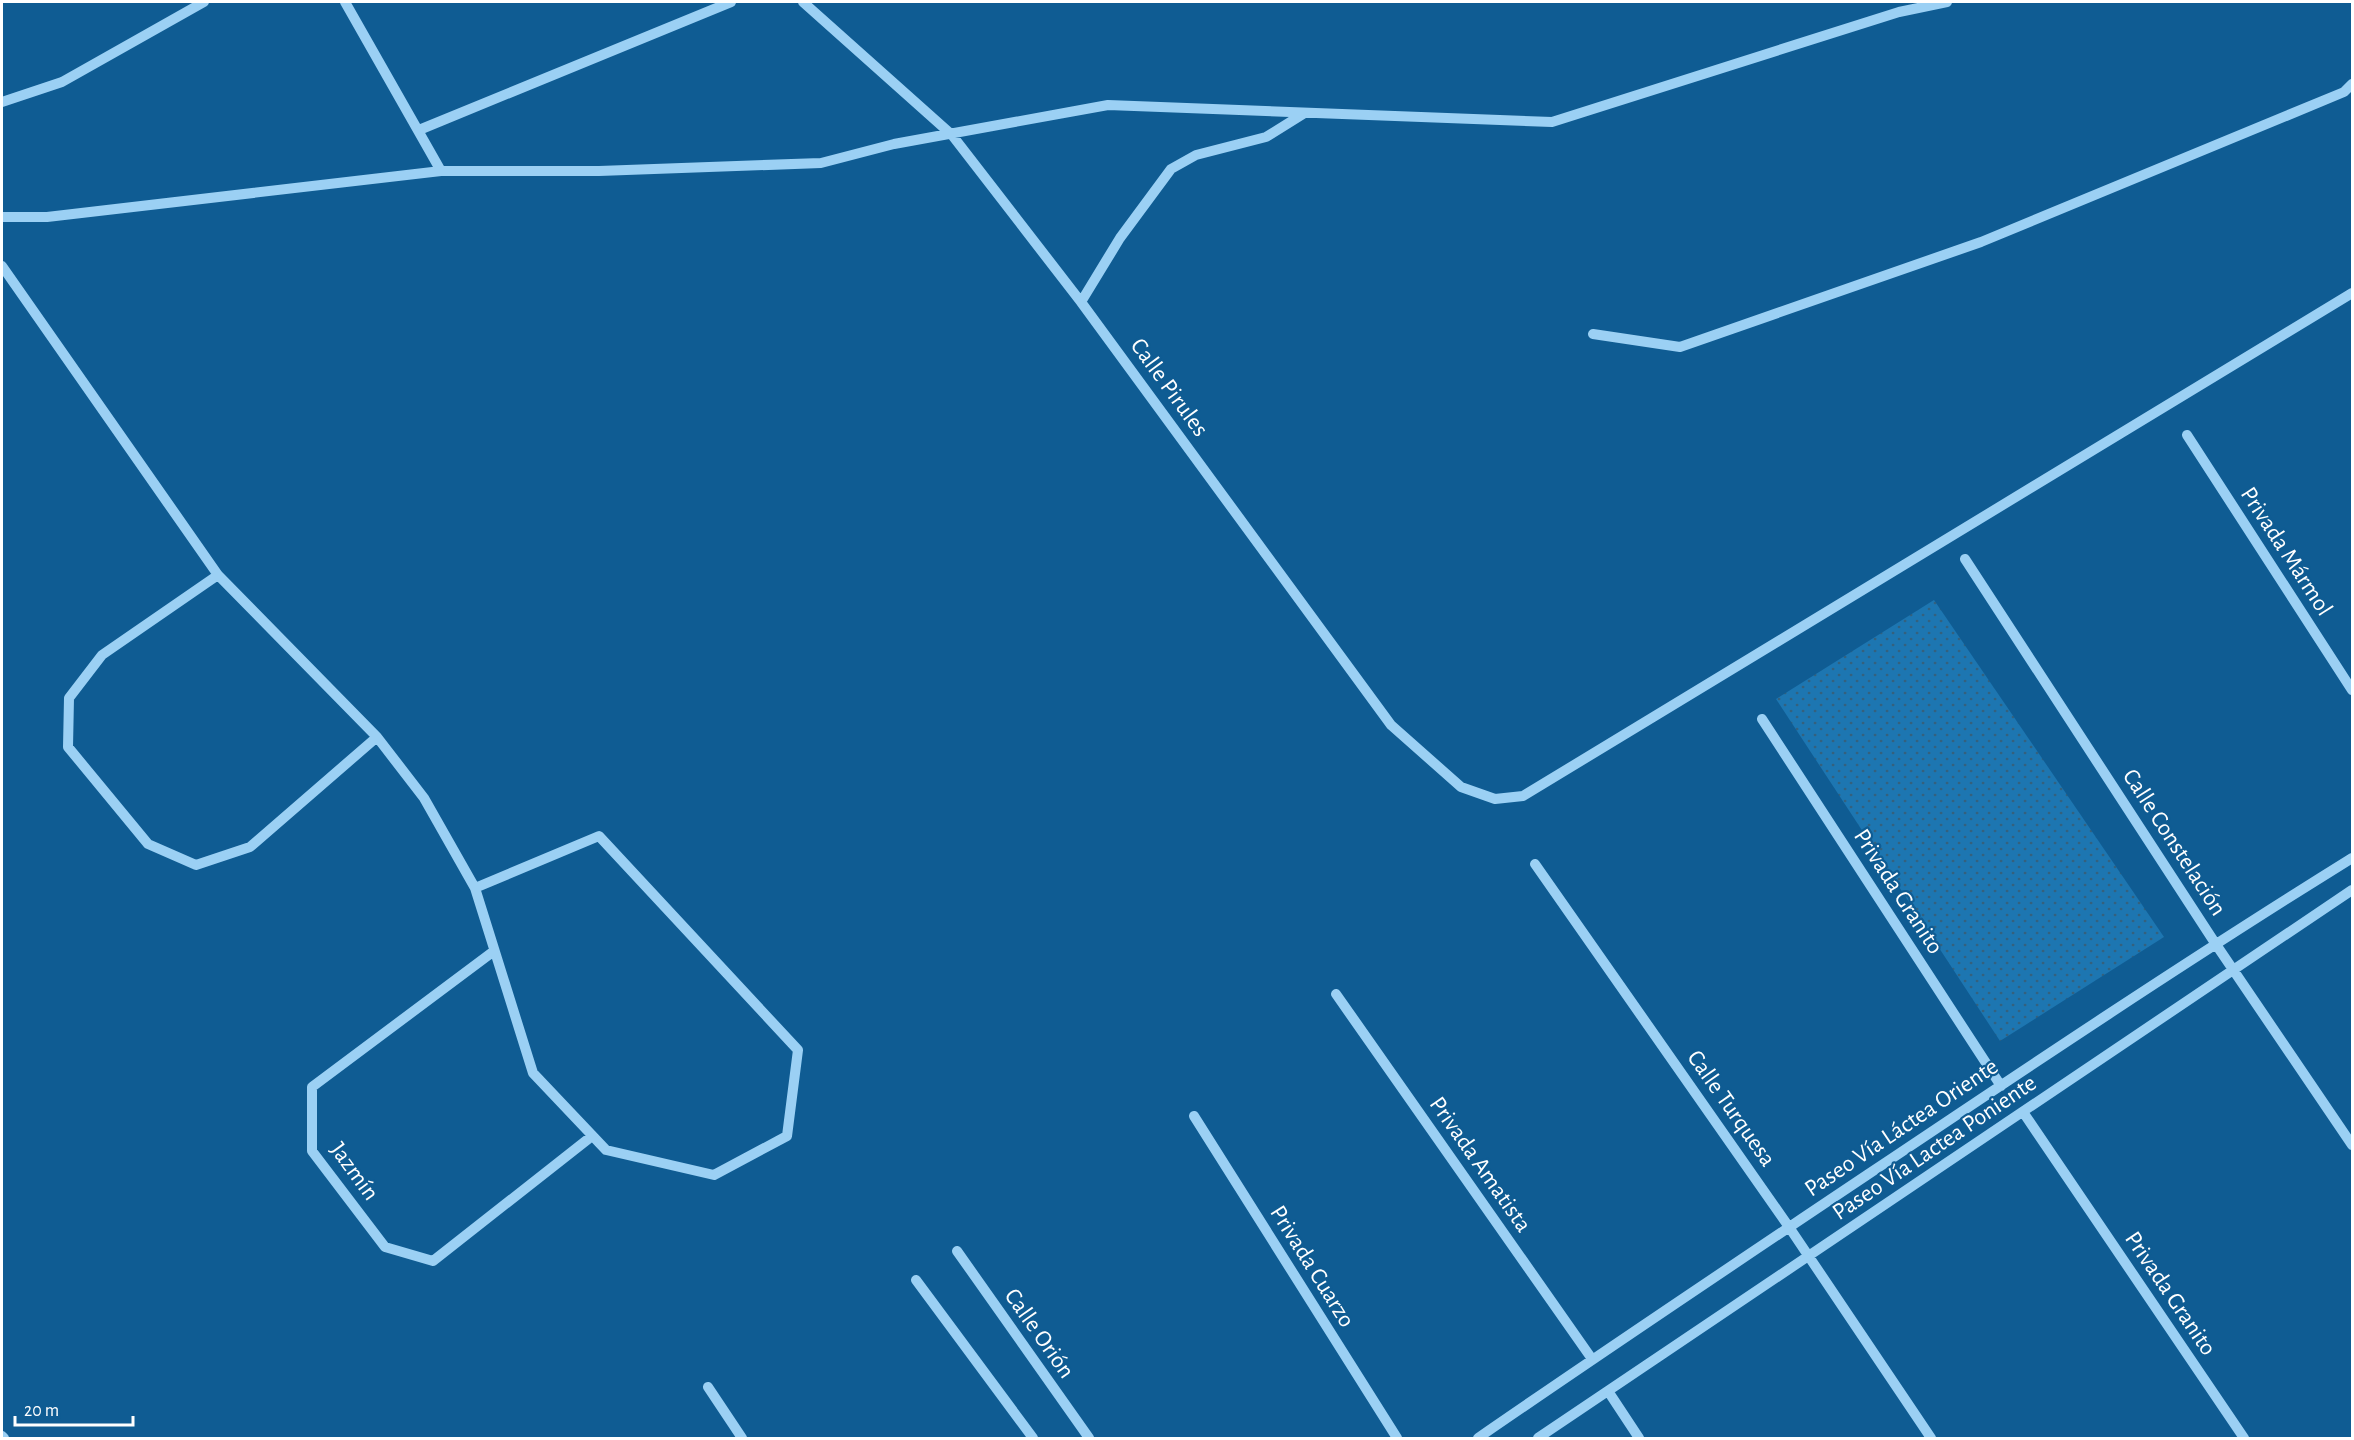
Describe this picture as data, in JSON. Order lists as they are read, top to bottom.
{
  "streets": {
    "street": [
      "Calle Pirules",
      "Privada Mármol",
      "Calle Constelación",
      "Privada Granito",
      "Calle Turquesa",
      "Paseo Vía Láctea Oriente",
      "Paseo Vía Lactea Poniente",
      "Privada Amatista",
      "Jazmín",
      "Privada Cuarzo",
      "Calle Orión"
    ]
  },
  "crossings": [
    ["Calle Constelación", "Paseo Vía Láctea Oriente"],
    ["Calle Constelación", "Paseo Vía Lactea Poniente"],
    ["Privada Granito", "Paseo Vía Láctea Oriente"],
    ["Privada Granito", "Paseo Vía Lactea Poniente"],
    ["Calle Turquesa", "Paseo Vía Láctea Oriente"],
    ["Calle Turquesa", "Paseo Vía Lactea Poniente"],
    ["Paseo Vía Láctea Oriente", "Privada Amatista"]
  ],
  "scale_bar": "20 m"
}
